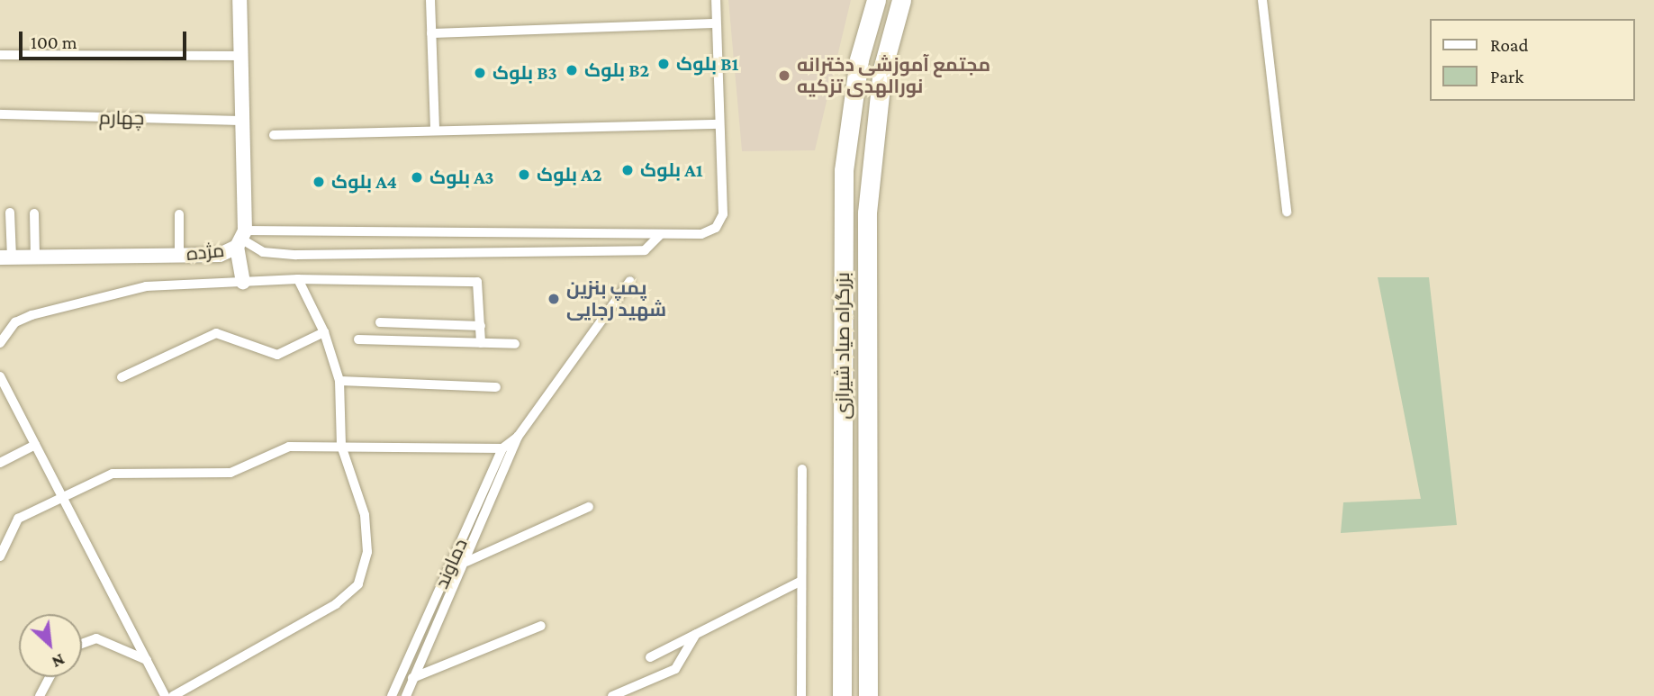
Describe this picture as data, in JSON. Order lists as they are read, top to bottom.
{
  "streets": {
    "highway": ["بزرگراه صیاد شیرازی"],
    "main road": ["مژده"],
    "street": ["چهارم", "دماوند"]
  },
  "crossings": [
    ["چهارم", "مژده"]
  ],
  "places": [
    "بلوک B1",
    "بلوک B2",
    "بلوک B3",
    "مجتمع آموزشی دخترانه نورالهدی تزکیه",
    "بلوک A1",
    "بلوک A2",
    "بلوک A3",
    "بلوک A4",
    "پمپ بنزین شهید رجایی"
  ],
  "legend": ["Road", "Park"],
  "scale_bar": "100 m",
  "north": "bottom right"
}
